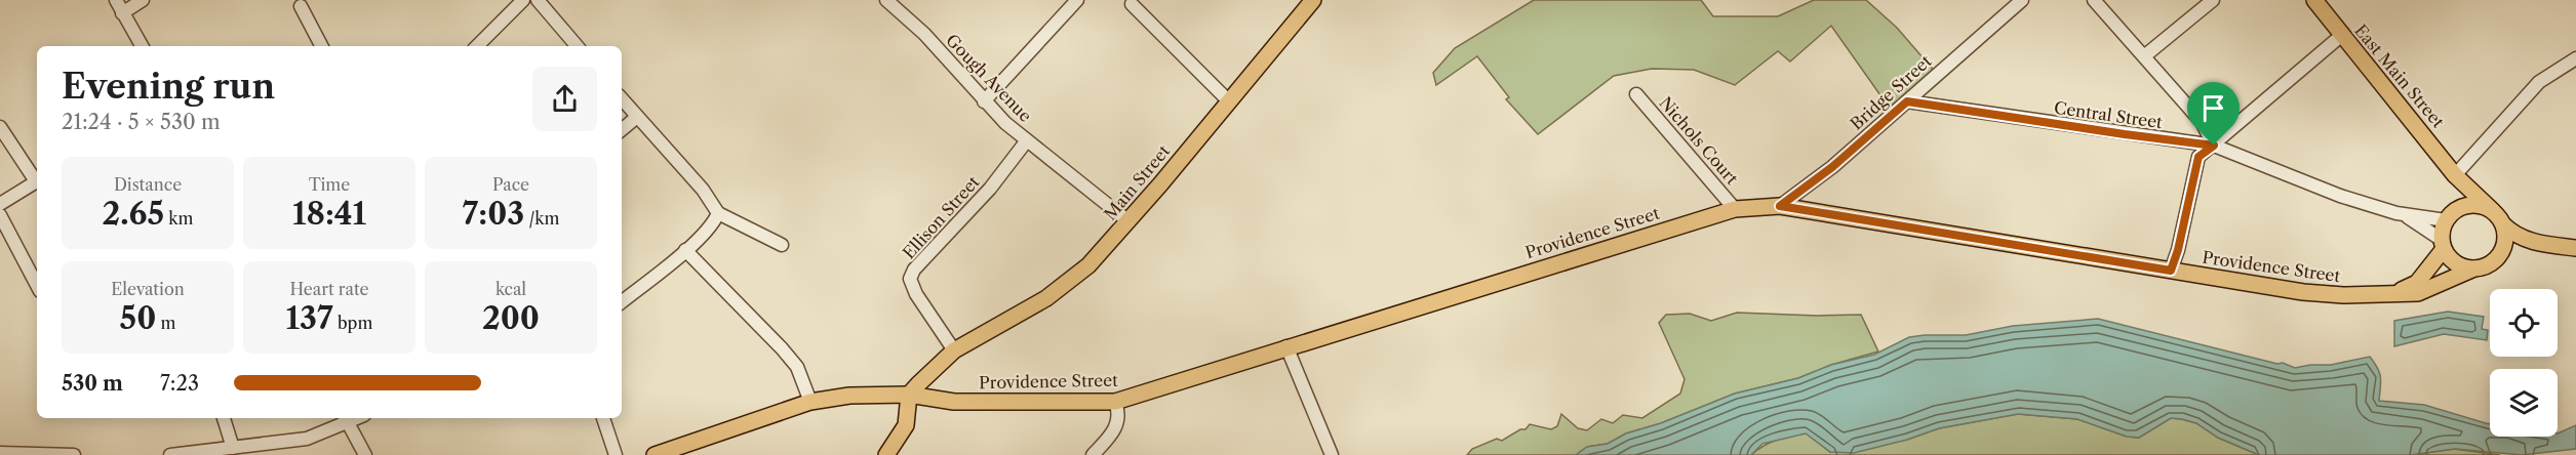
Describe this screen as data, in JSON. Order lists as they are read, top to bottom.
{
  "streets": {
    "main road": ["East Main Street", "Main Street", "Providence Street"],
    "street": [
      "Gough Avenue",
      "Bridge Street",
      "Central Street",
      "Nichols Court",
      "Ellison Street"
    ]
  },
  "crossings": [
    ["East Main Street", "Providence Street"],
    ["Gough Avenue", "Main Street"],
    ["Gough Avenue", "Ellison Street"],
    ["Bridge Street", "Central Street"],
    ["Bridge Street", "Providence Street"],
    ["Nichols Court", "Providence Street"],
    ["Main Street", "Ellison Street"],
    ["Main Street", "Providence Street"]
  ],
  "page": {
    "heading": ["Evening run", "21:24 · 5 × 530 m"],
    "stats": [
      ["Distance", "2.65 km"],
      ["Time", "18:41"],
      ["Pace", "7:03 /km"],
      ["Elevation", "50 m"],
      ["Heart rate", "137 bpm"],
      ["kcal", "200"]
    ],
    "list": [
      {
        "name": "530 m",
        "note": "7:23"
      }
    ]
  }
}
